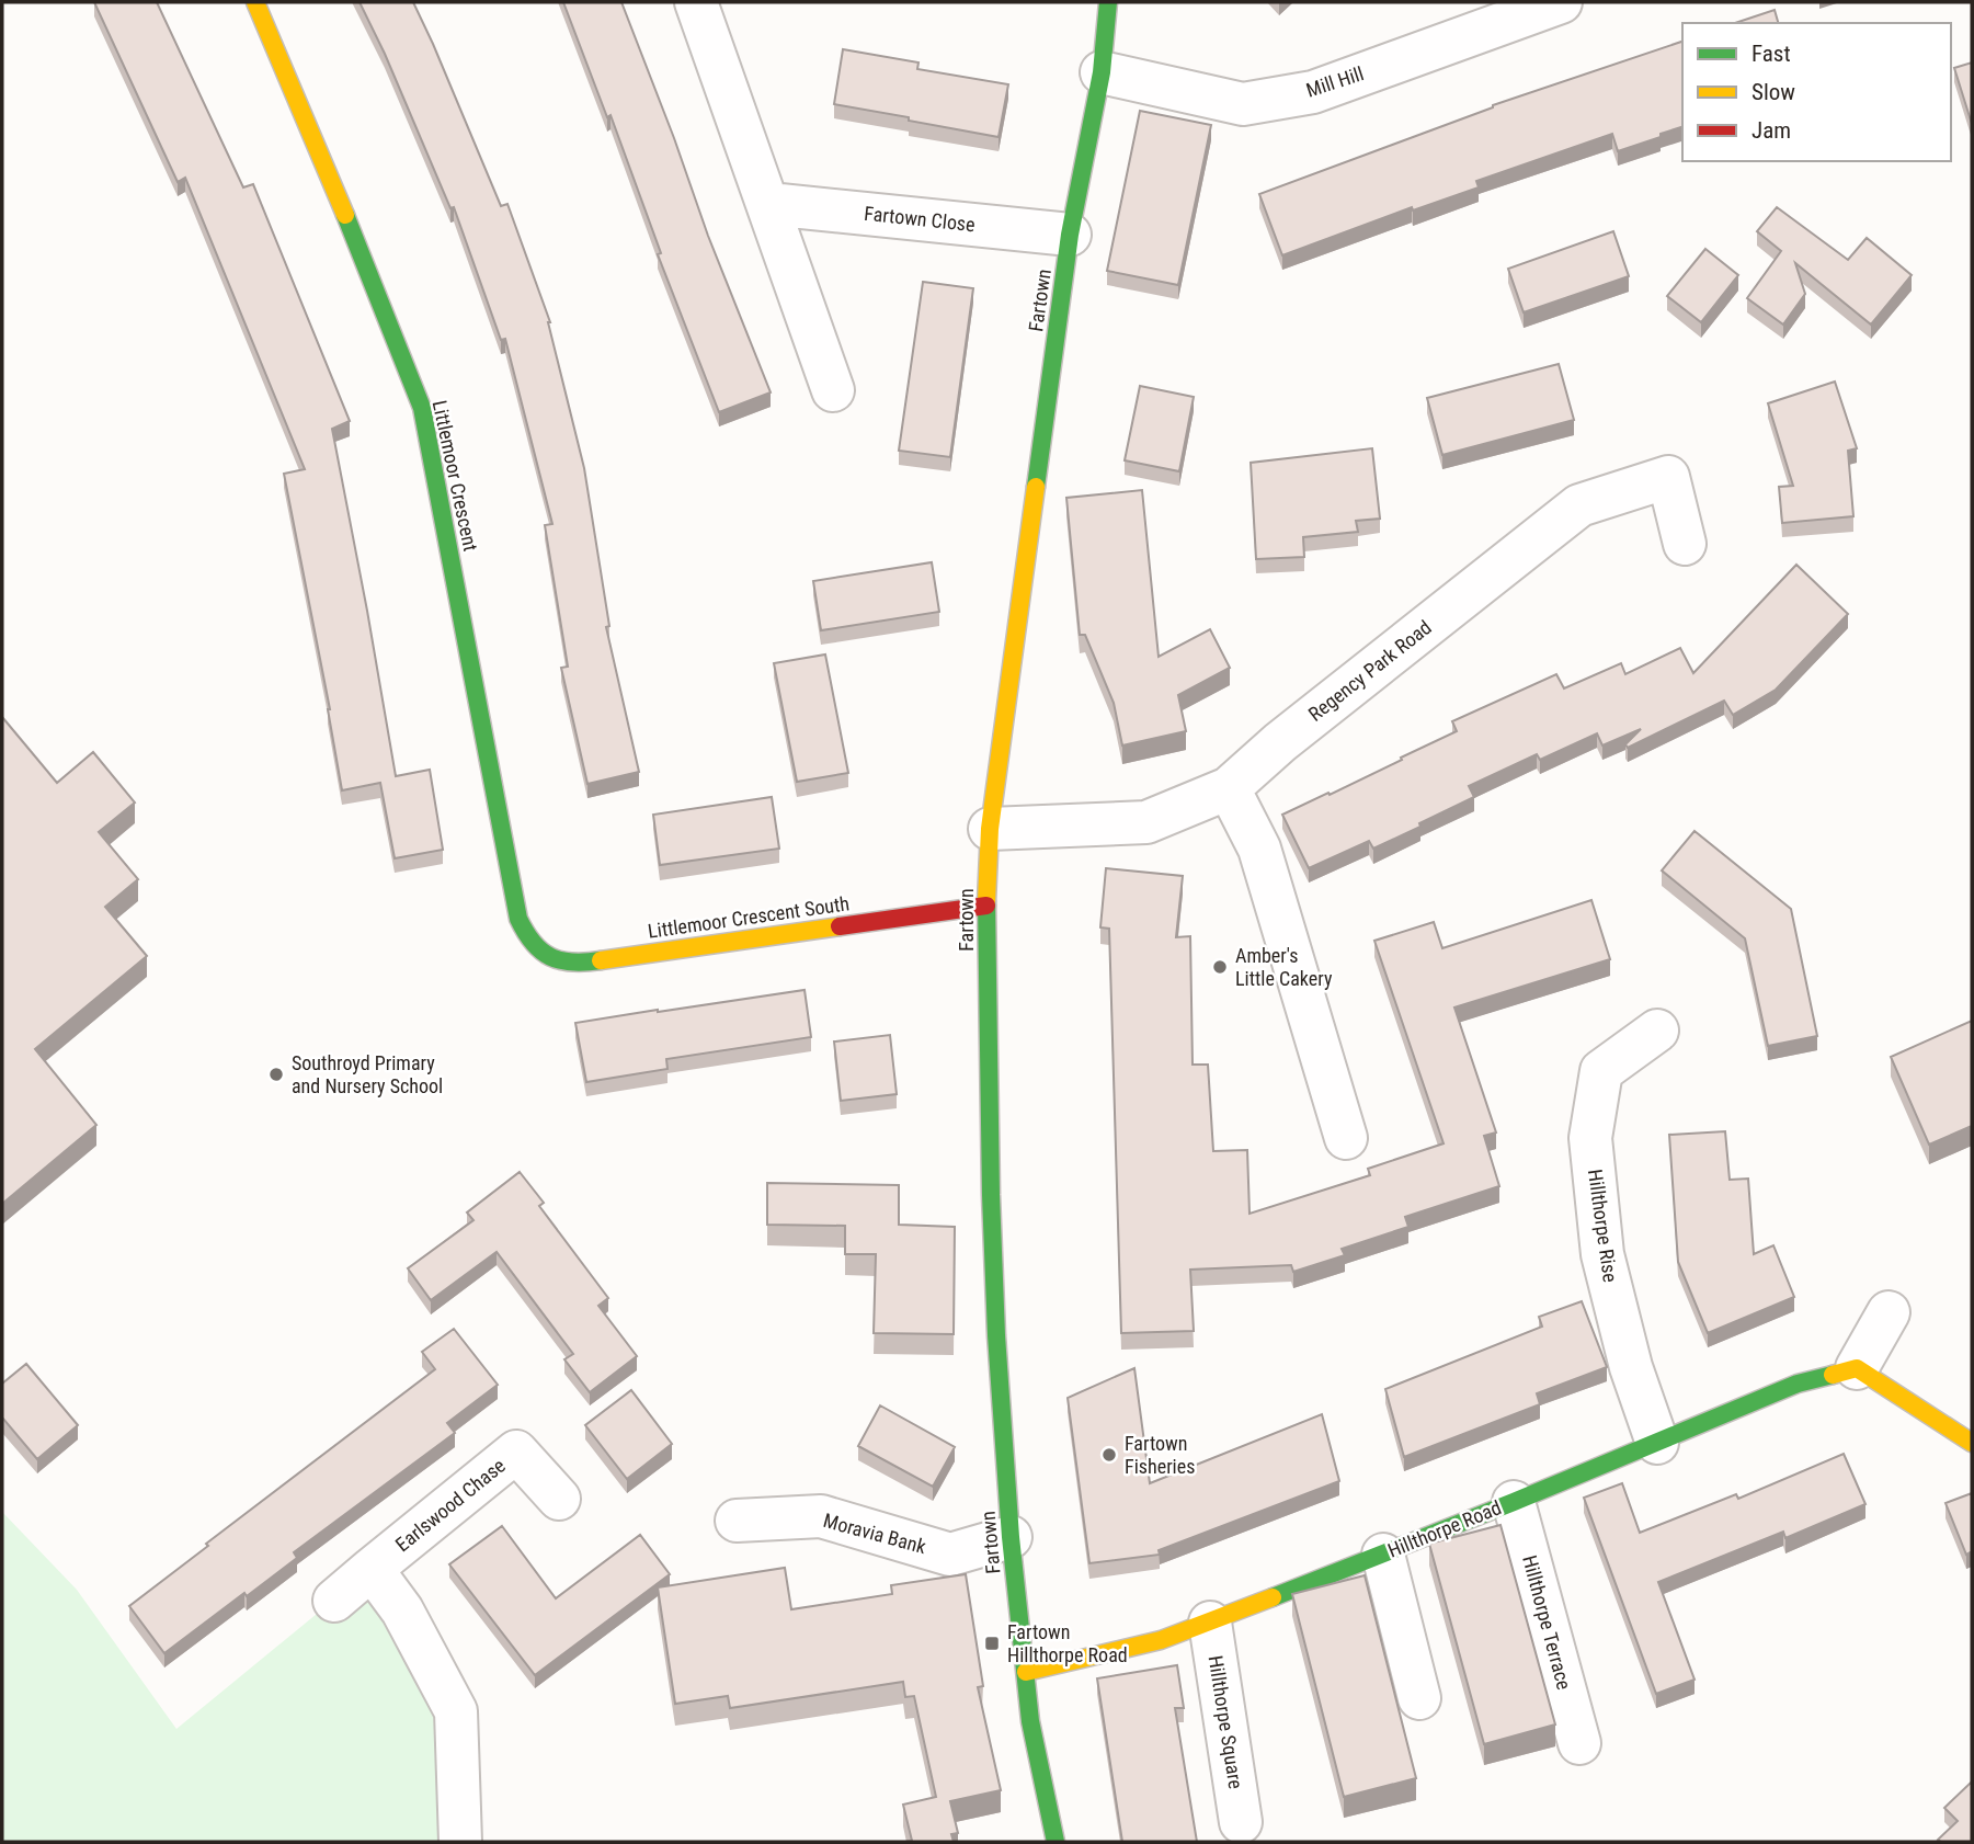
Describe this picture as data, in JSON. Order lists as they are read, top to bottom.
{
  "streets": {
    "street": [
      "Mill Hill",
      "Fartown Close",
      "Fartown",
      "Littlemoor Crescent",
      "Regency Park Road",
      "Littlemoor Crescent South",
      "Hillthorpe Rise",
      "Earlswood Chase",
      "Hillthorpe Road",
      "Moravia Bank",
      "Hillthorpe Terrace",
      "Hillthorpe Square"
    ]
  },
  "crossings": [
    ["Mill Hill", "Fartown"],
    ["Fartown Close", "Fartown"],
    ["Fartown", "Regency Park Road"],
    ["Fartown", "Littlemoor Crescent South"],
    ["Fartown", "Hillthorpe Road"],
    ["Fartown", "Moravia Bank"],
    ["Littlemoor Crescent", "Littlemoor Crescent South"],
    ["Hillthorpe Rise", "Hillthorpe Road"],
    ["Hillthorpe Road", "Hillthorpe Terrace"],
    ["Hillthorpe Road", "Hillthorpe Square"]
  ],
  "places": {
    "other": ["Amber's Little Cakery", "Southroyd Primary and Nursery School", "Fartown Fisheries"],
    "transit": ["Fartown Hillthorpe Road"]
  },
  "legend": ["Fast", "Slow", "Jam"]
}
